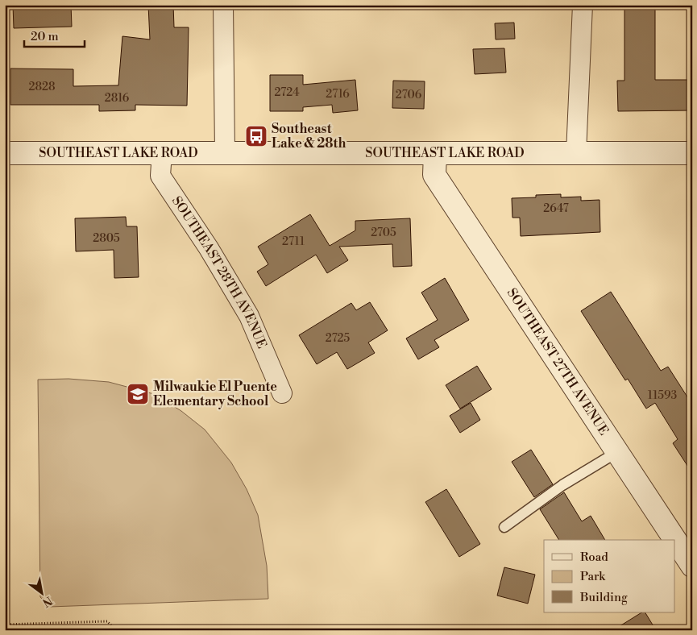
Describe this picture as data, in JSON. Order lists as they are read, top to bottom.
{
  "streets": {
    "street": ["SOUTHEAST LAKE ROAD", "SOUTHEAST 28TH AVENUE", "SOUTHEAST 27TH AVENUE"]
  },
  "crossings": [
    ["SOUTHEAST LAKE ROAD", "SOUTHEAST 28TH AVENUE"],
    ["SOUTHEAST LAKE ROAD", "SOUTHEAST 27TH AVENUE"]
  ],
  "places": {
    "bus stop": ["Southeast Lake & 28th"],
    "school or university": ["Milwaukie El Puente Elementary School"]
  },
  "house_numbers": [
    "2828",
    "2724",
    "2716",
    "2706",
    "2816",
    "2647",
    "2705",
    "2805",
    "2711",
    "2725",
    "11593"
  ],
  "legend": ["Road", "Park", "Building"],
  "scale_bar": "20 m",
  "north": "bottom right"
}
